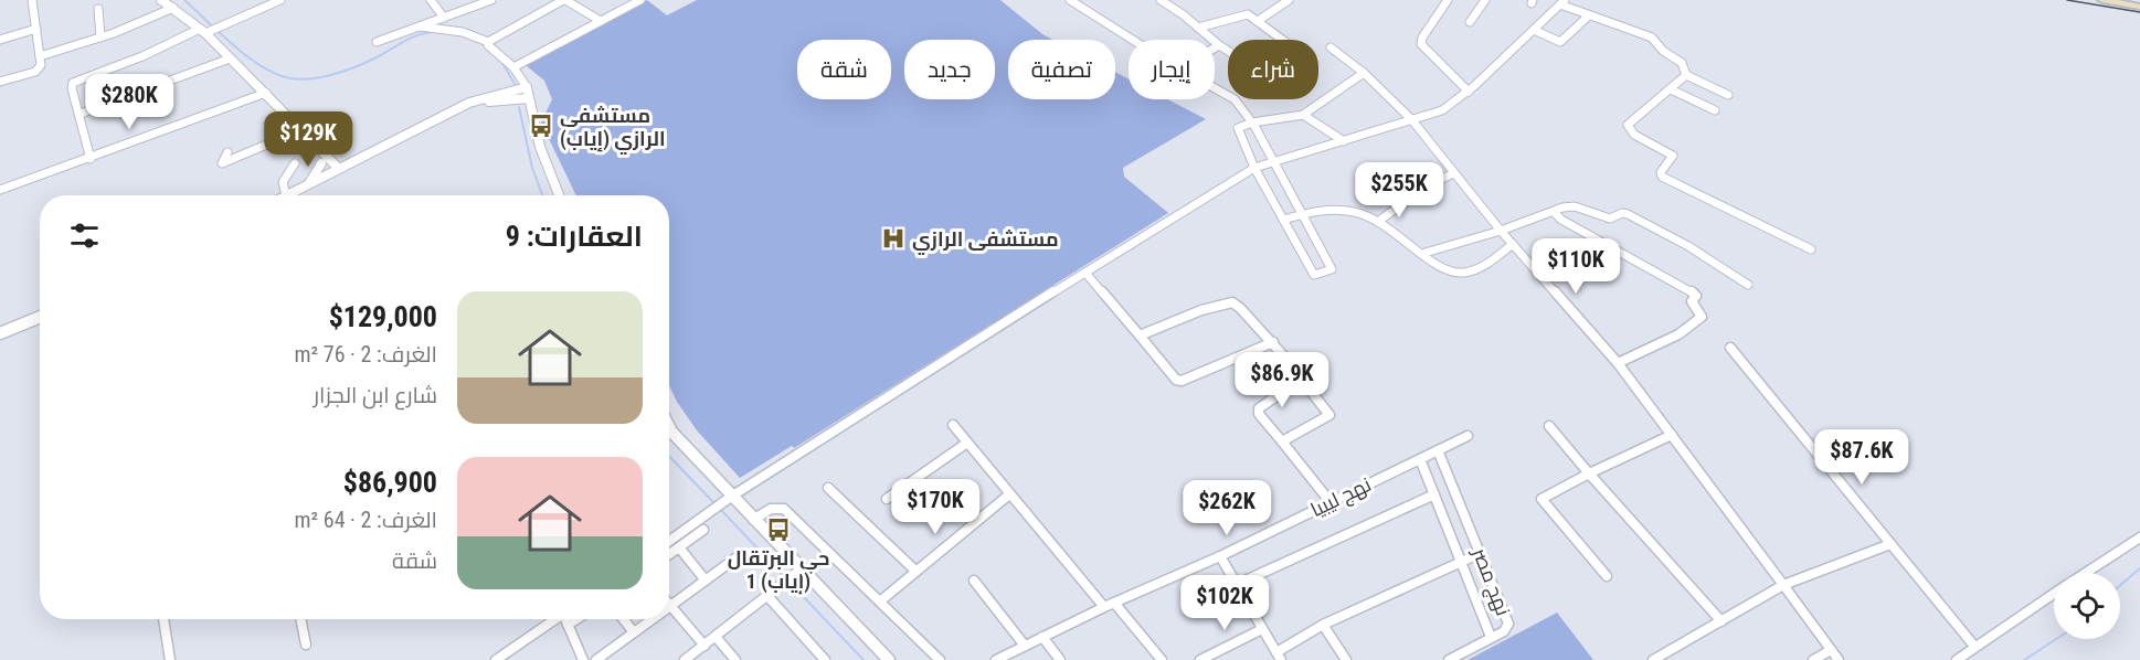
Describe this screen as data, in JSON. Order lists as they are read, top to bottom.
{
  "streets": {
    "street": ["نهج ليبيا", "نهج مصر"]
  },
  "crossings": [
    ["نهج ليبيا", "نهج مصر"]
  ],
  "places": {
    "bus stop": ["مستشفى الرازي (إياب)", "حي البرتقال 1 (إياب)"],
    "hospital": ["مستشفى الرازي"]
  },
  "page": {
    "chip": [
      "شراء",
      "إيجار",
      "تصفية",
      "جديد",
      "شقة"
    ],
    "price": [
      "$280K",
      "$129K",
      "$255K",
      "$110K",
      "$86.9K",
      "$87.6K",
      "$170K",
      "$262K",
      "$102K"
    ],
    "heading": "العقارات: 9",
    "list": [
      {
        "name": "$129,000",
        "note": "الغرف: 2 · 76 m² · شارع ابن الجزار"
      },
      {
        "name": "$86,900",
        "note": "الغرف: 2 · 64 m² · شقة"
      }
    ]
  }
}
